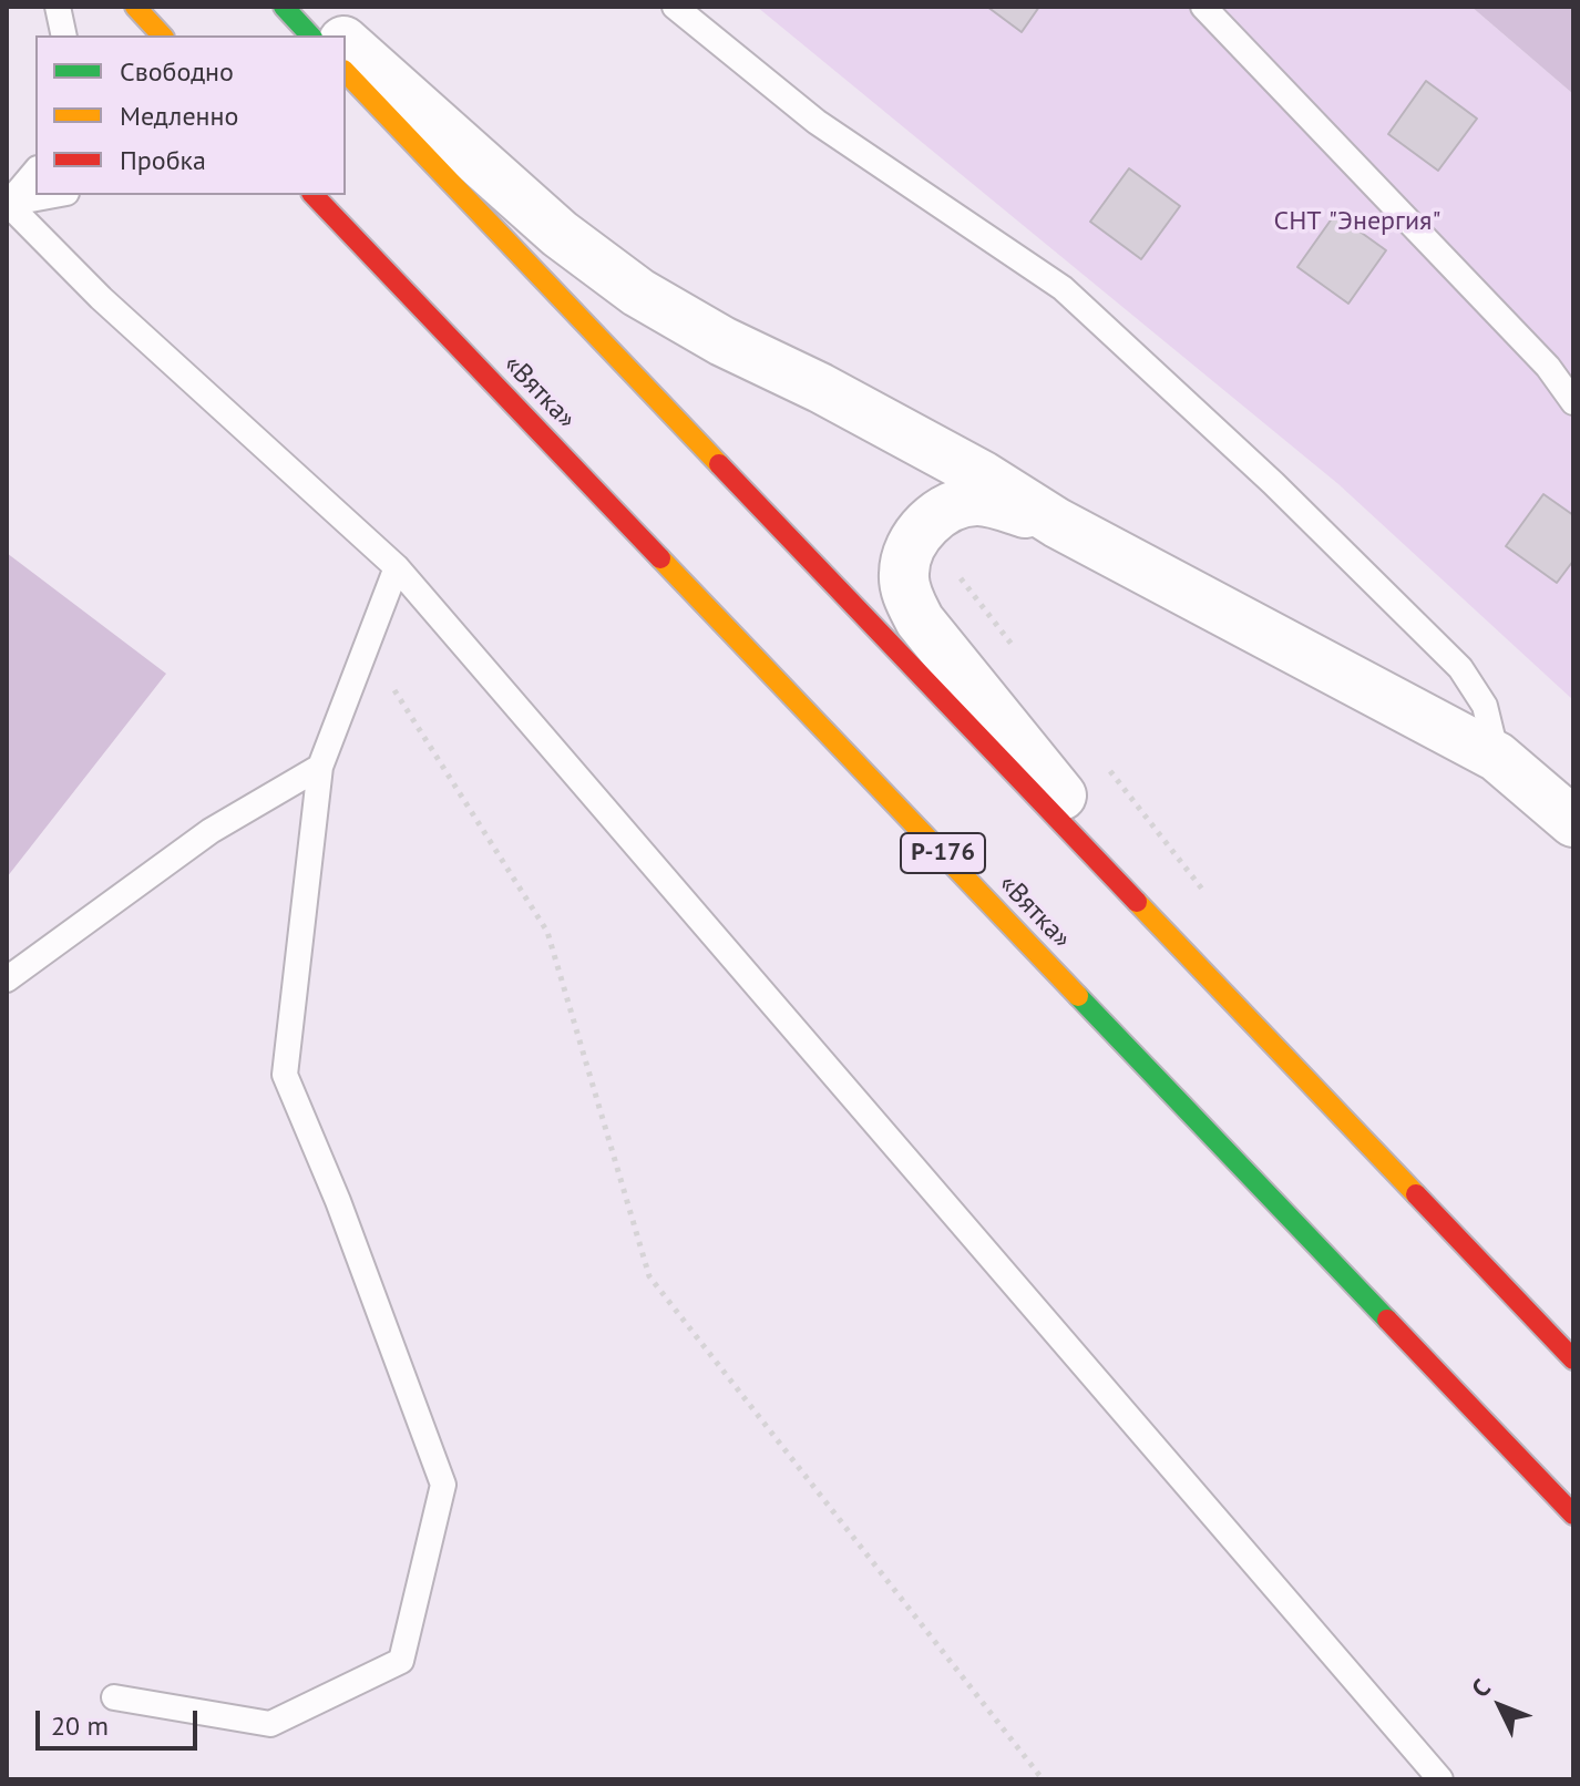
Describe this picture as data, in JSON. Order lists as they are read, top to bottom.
{
  "streets": {
    "highway": ["«Вятка»", "Р-176"]
  },
  "parks": ["СНТ \"Энергия\""],
  "legend": ["Свободно", "Медленно", "Пробка"],
  "scale_bar": "20 m",
  "north": "top left"
}
